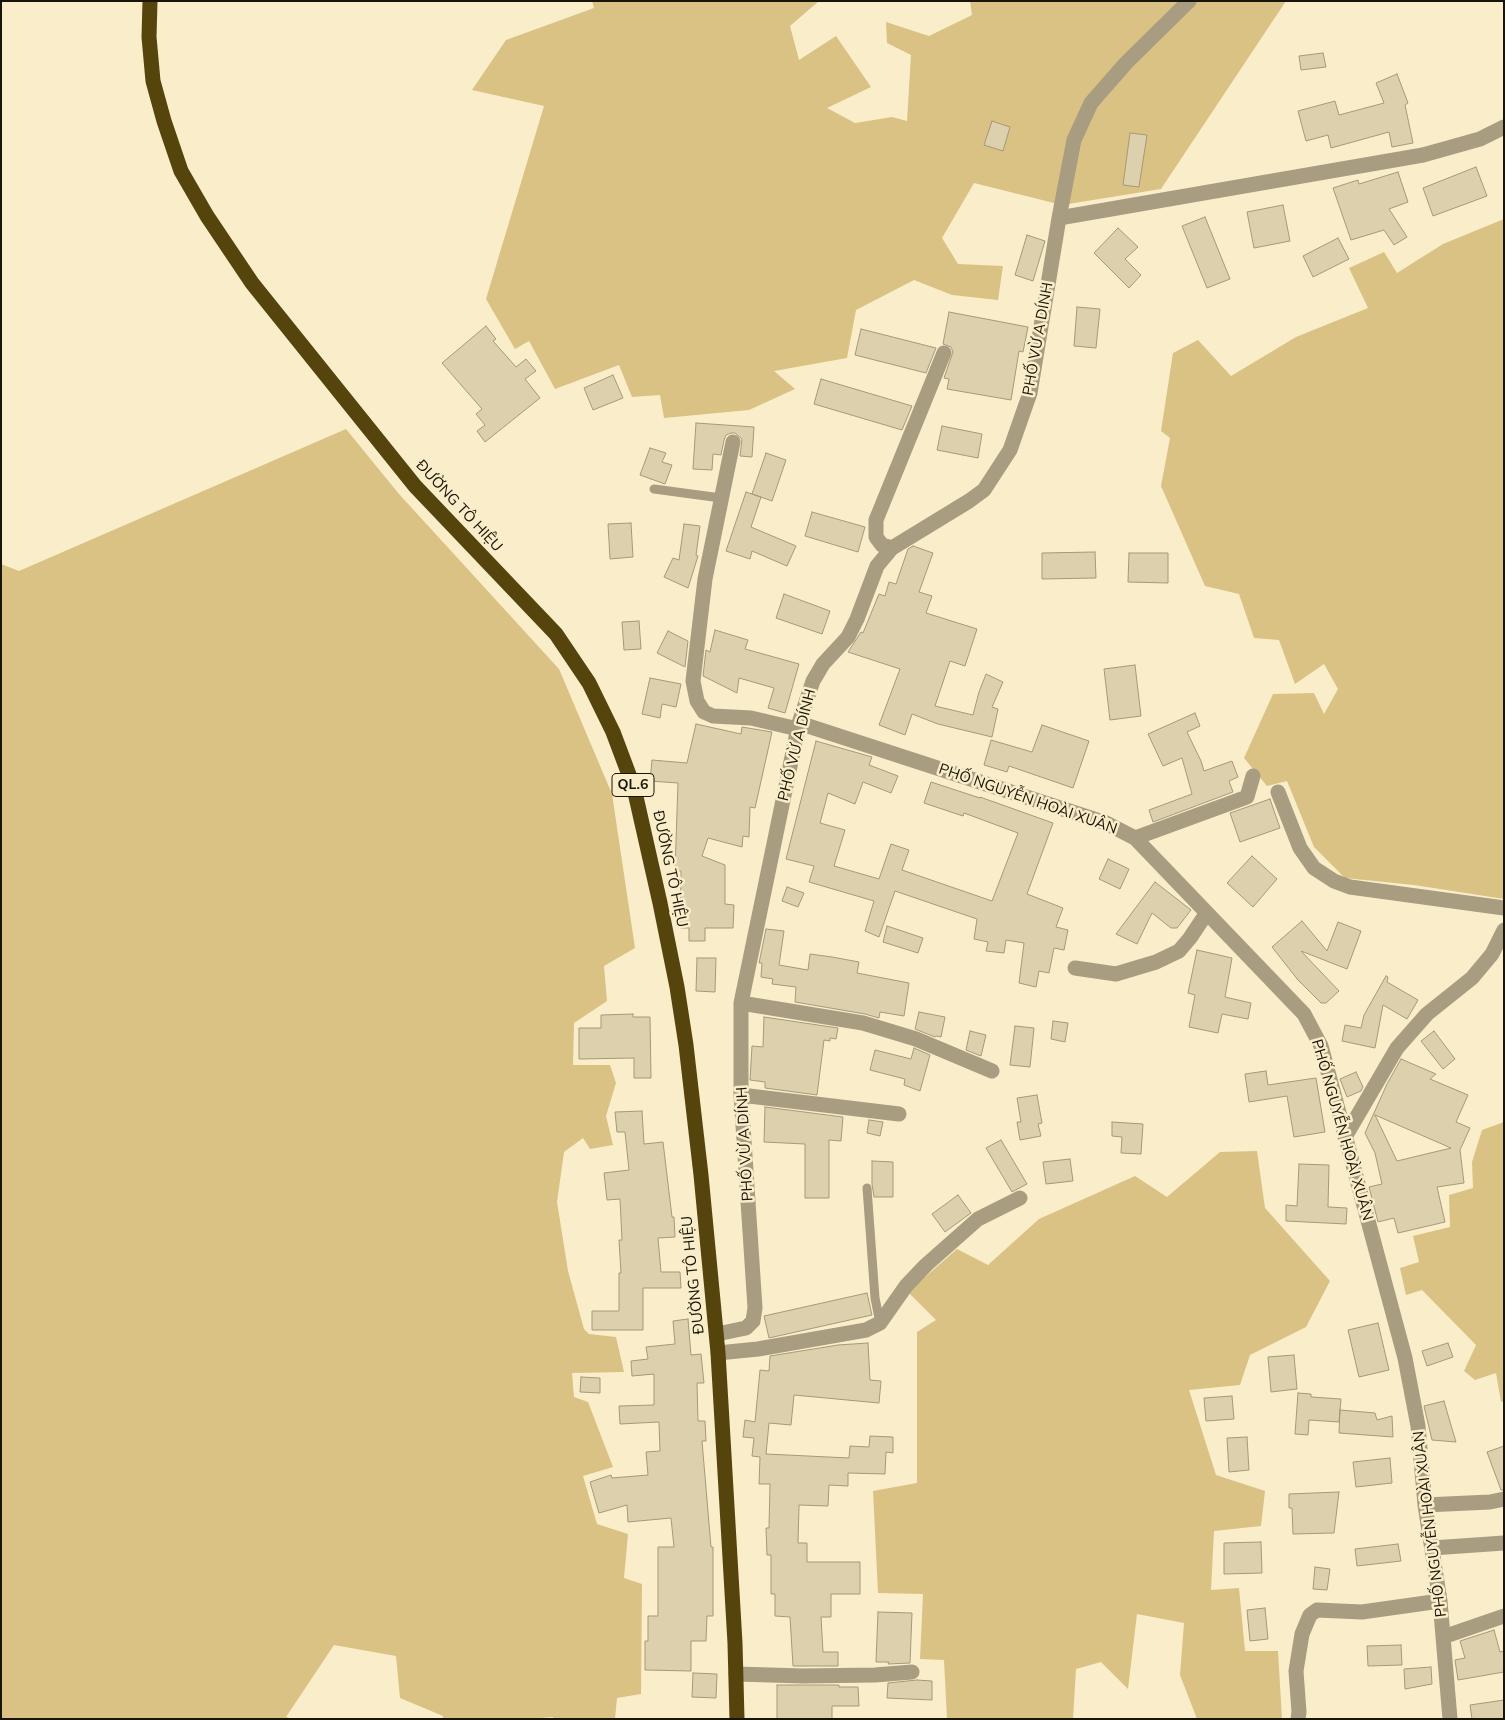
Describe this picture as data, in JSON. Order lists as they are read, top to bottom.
{
  "streets": {
    "highway": ["ĐƯỜNG TÔ HIỆU", "QL.6"],
    "street": ["PHỐ VỪ A DÍNH", "PHỐ NGUYỄN HOÀI XUÂN"]
  },
  "crossings": [
    ["PHỐ VỪ A DÍNH", "ĐƯỜNG TÔ HIỆU"],
    ["PHỐ VỪ A DÍNH", "PHỐ NGUYỄN HOÀI XUÂN"]
  ]
}
